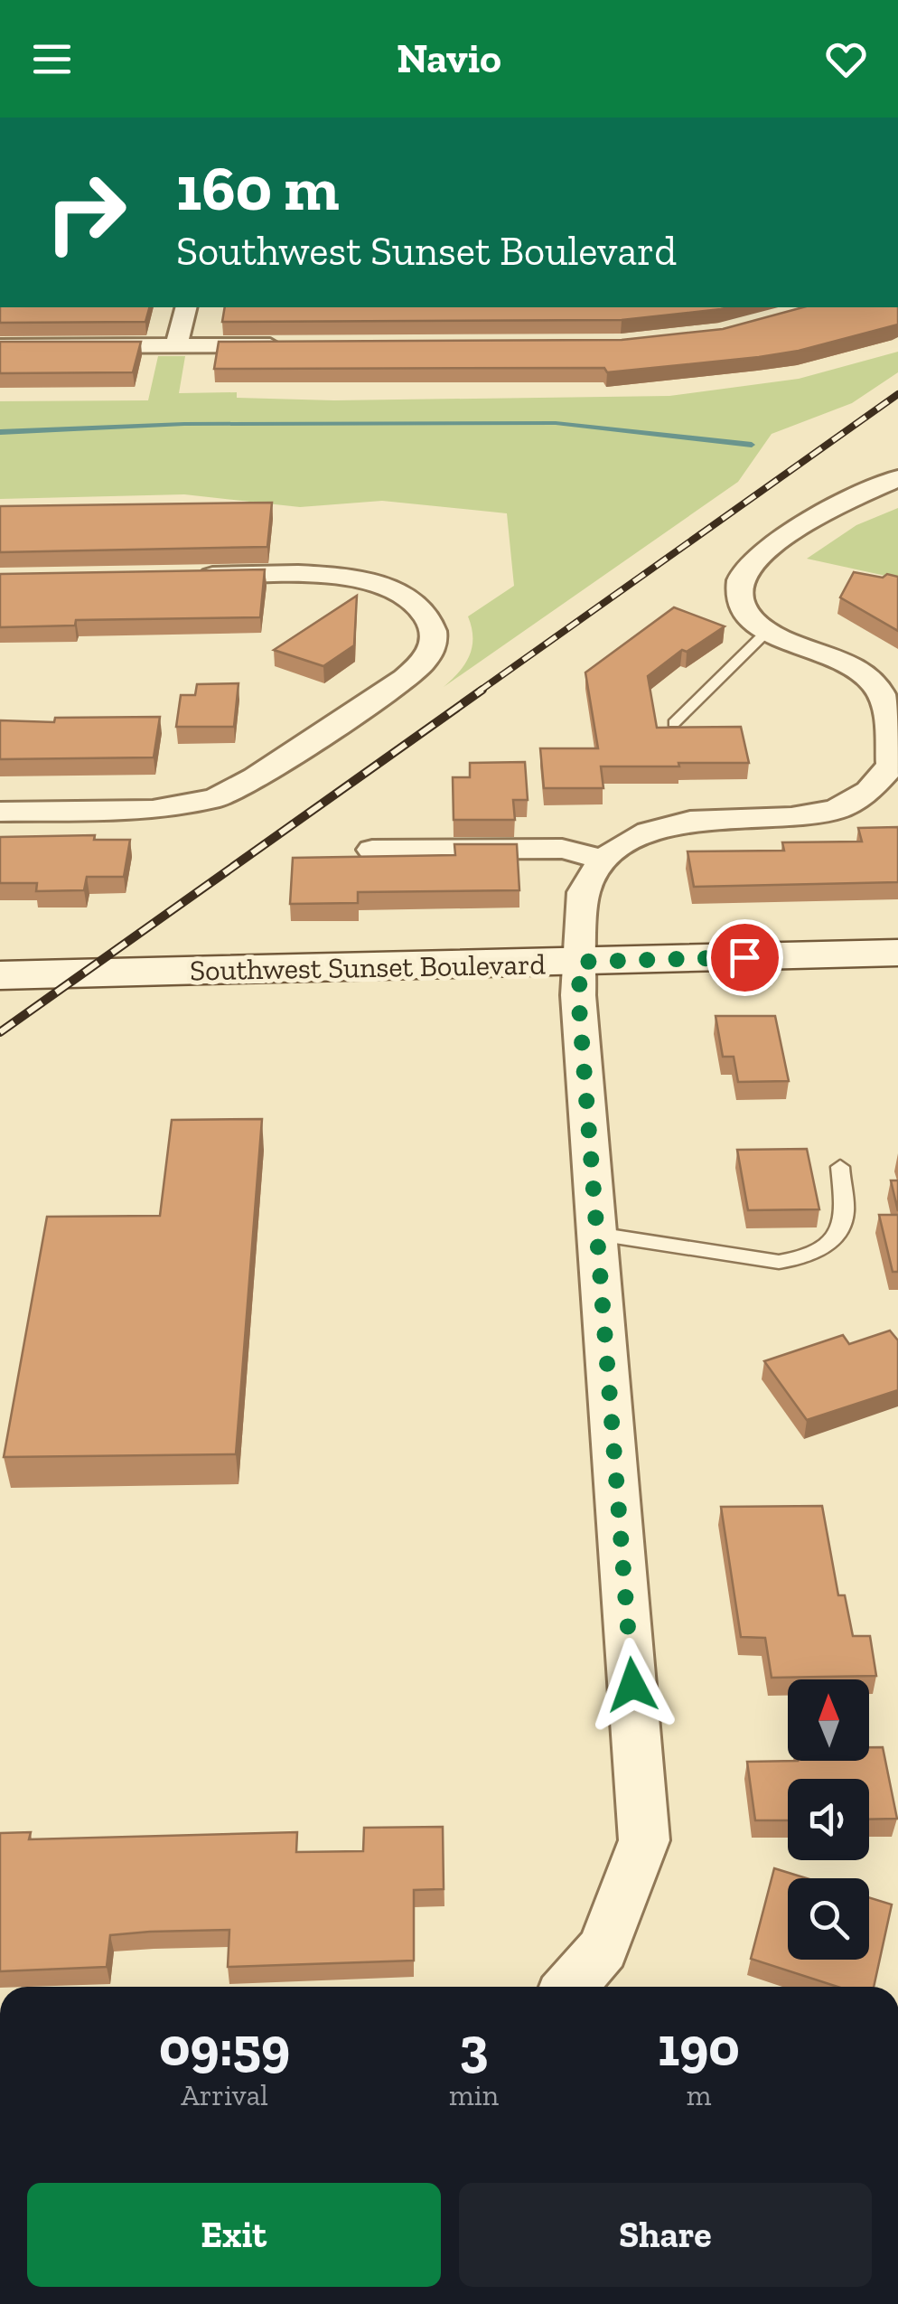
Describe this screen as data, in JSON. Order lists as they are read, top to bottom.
{
  "streets": {
    "main road": ["Southwest Sunset Boulevard"]
  },
  "north": "top",
  "page": {
    "header": "Navio",
    "turn": ["160 m", "Southwest Sunset Boulevard"],
    "eta": [
      "09:59",
      "Arrival",
      "3",
      "min",
      "190",
      "m"
    ],
    "buttons": ["Exit", "Share"]
  }
}
